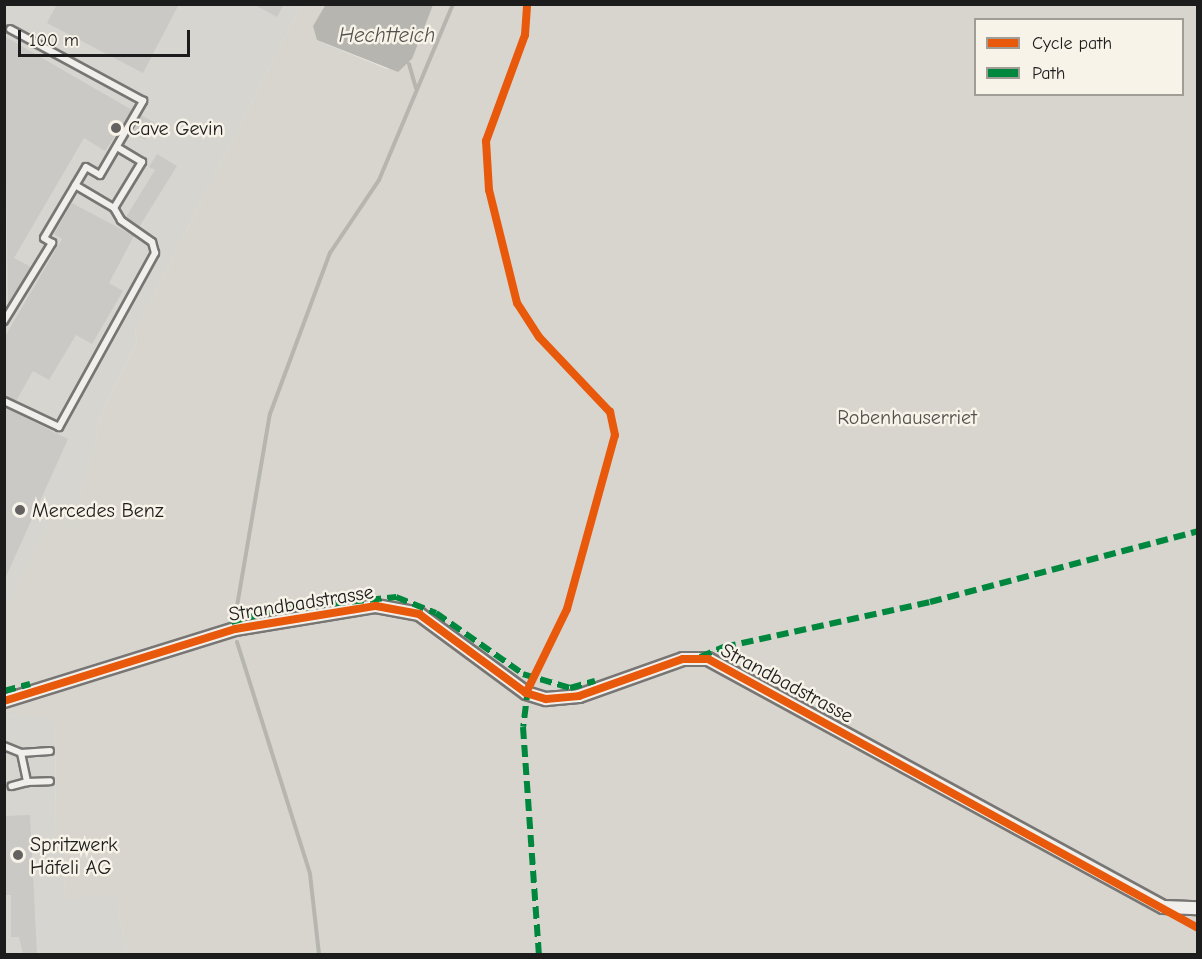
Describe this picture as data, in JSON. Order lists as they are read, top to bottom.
{
  "streets": {
    "street": ["Strandbadstrasse"]
  },
  "water": ["Hechtteich"],
  "parks": ["Robenhauserriet"],
  "places": ["Cave Gevin", "Mercedes Benz", "Spritzwerk Häfeli AG"],
  "legend": ["Cycle path", "Path"],
  "scale_bar": "100 m"
}
